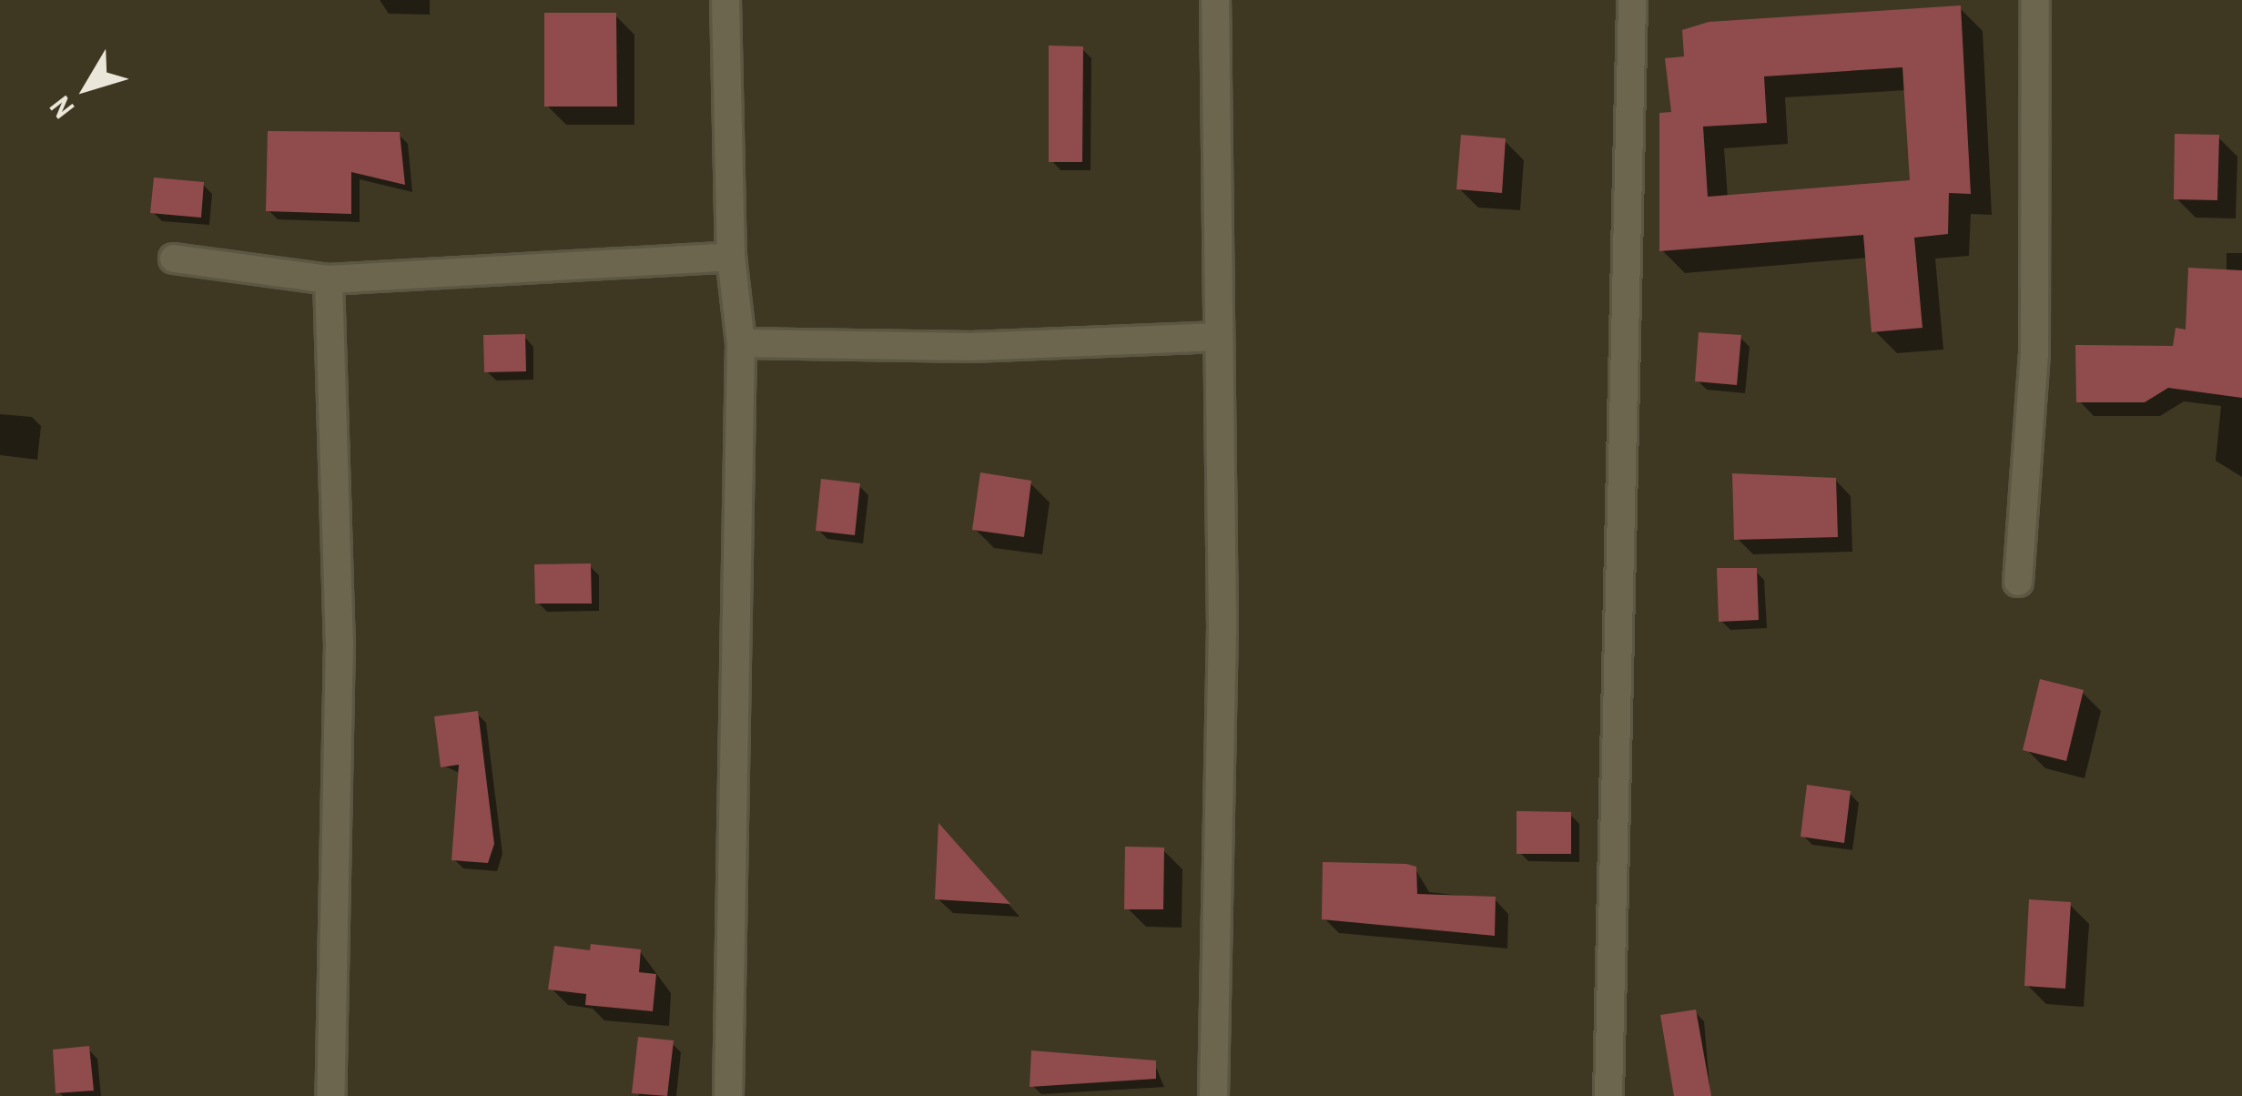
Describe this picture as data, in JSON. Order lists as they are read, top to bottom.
{
  "north": "bottom left"
}
